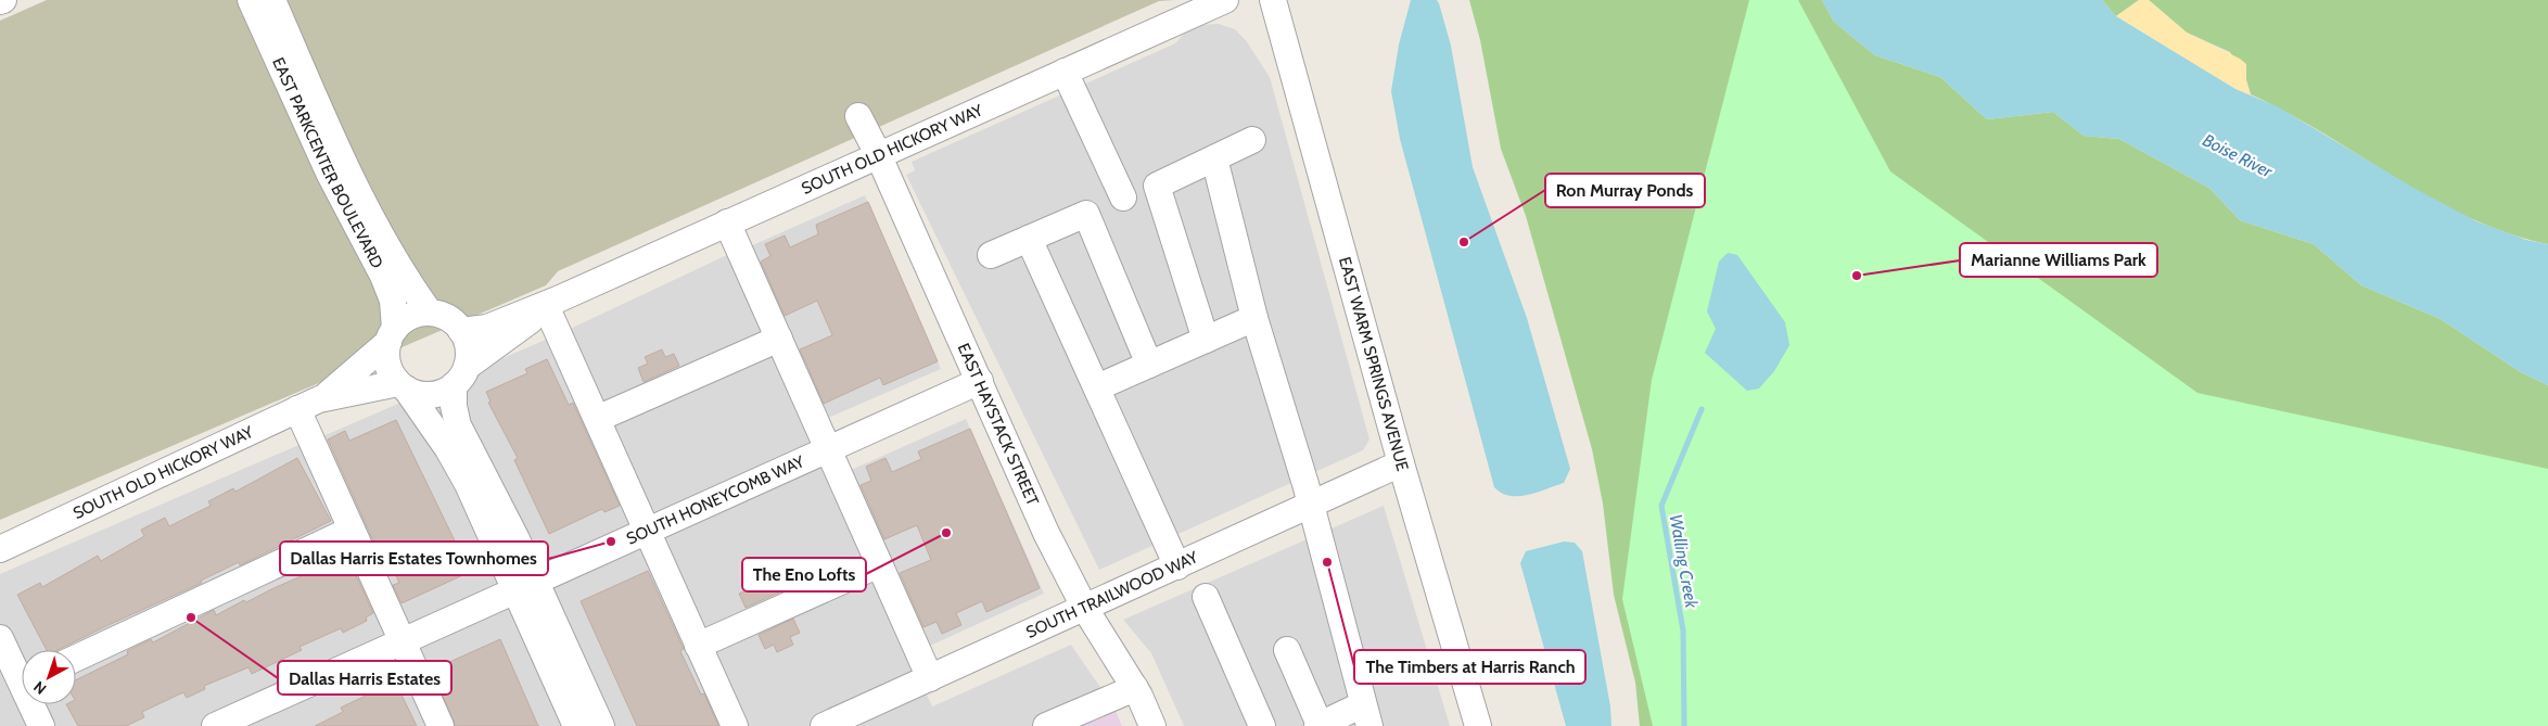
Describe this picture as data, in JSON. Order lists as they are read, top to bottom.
{
  "streets": {
    "street": [
      "SOUTH OLD HICKORY WAY",
      "EAST PARKCENTER BOULEVARD",
      "EAST WARM SPRINGS AVENUE",
      "EAST HAYSTACK STREET",
      "SOUTH HONEYCOMB WAY",
      "SOUTH TRAILWOOD WAY"
    ]
  },
  "crossings": [
    ["SOUTH OLD HICKORY WAY", "EAST PARKCENTER BOULEVARD"],
    ["SOUTH OLD HICKORY WAY", "EAST HAYSTACK STREET"],
    ["EAST WARM SPRINGS AVENUE", "SOUTH TRAILWOOD WAY"],
    ["EAST HAYSTACK STREET", "SOUTH HONEYCOMB WAY"],
    ["EAST HAYSTACK STREET", "SOUTH TRAILWOOD WAY"]
  ],
  "water": ["Boise River", "Walling Creek"],
  "places": [
    "Ron Murray Ponds",
    "Marianne Williams Park",
    "The Eno Lofts",
    "Dallas Harris Estates Townhomes",
    "The Timbers at Harris Ranch",
    "Dallas Harris Estates"
  ],
  "north": "bottom left"
}
